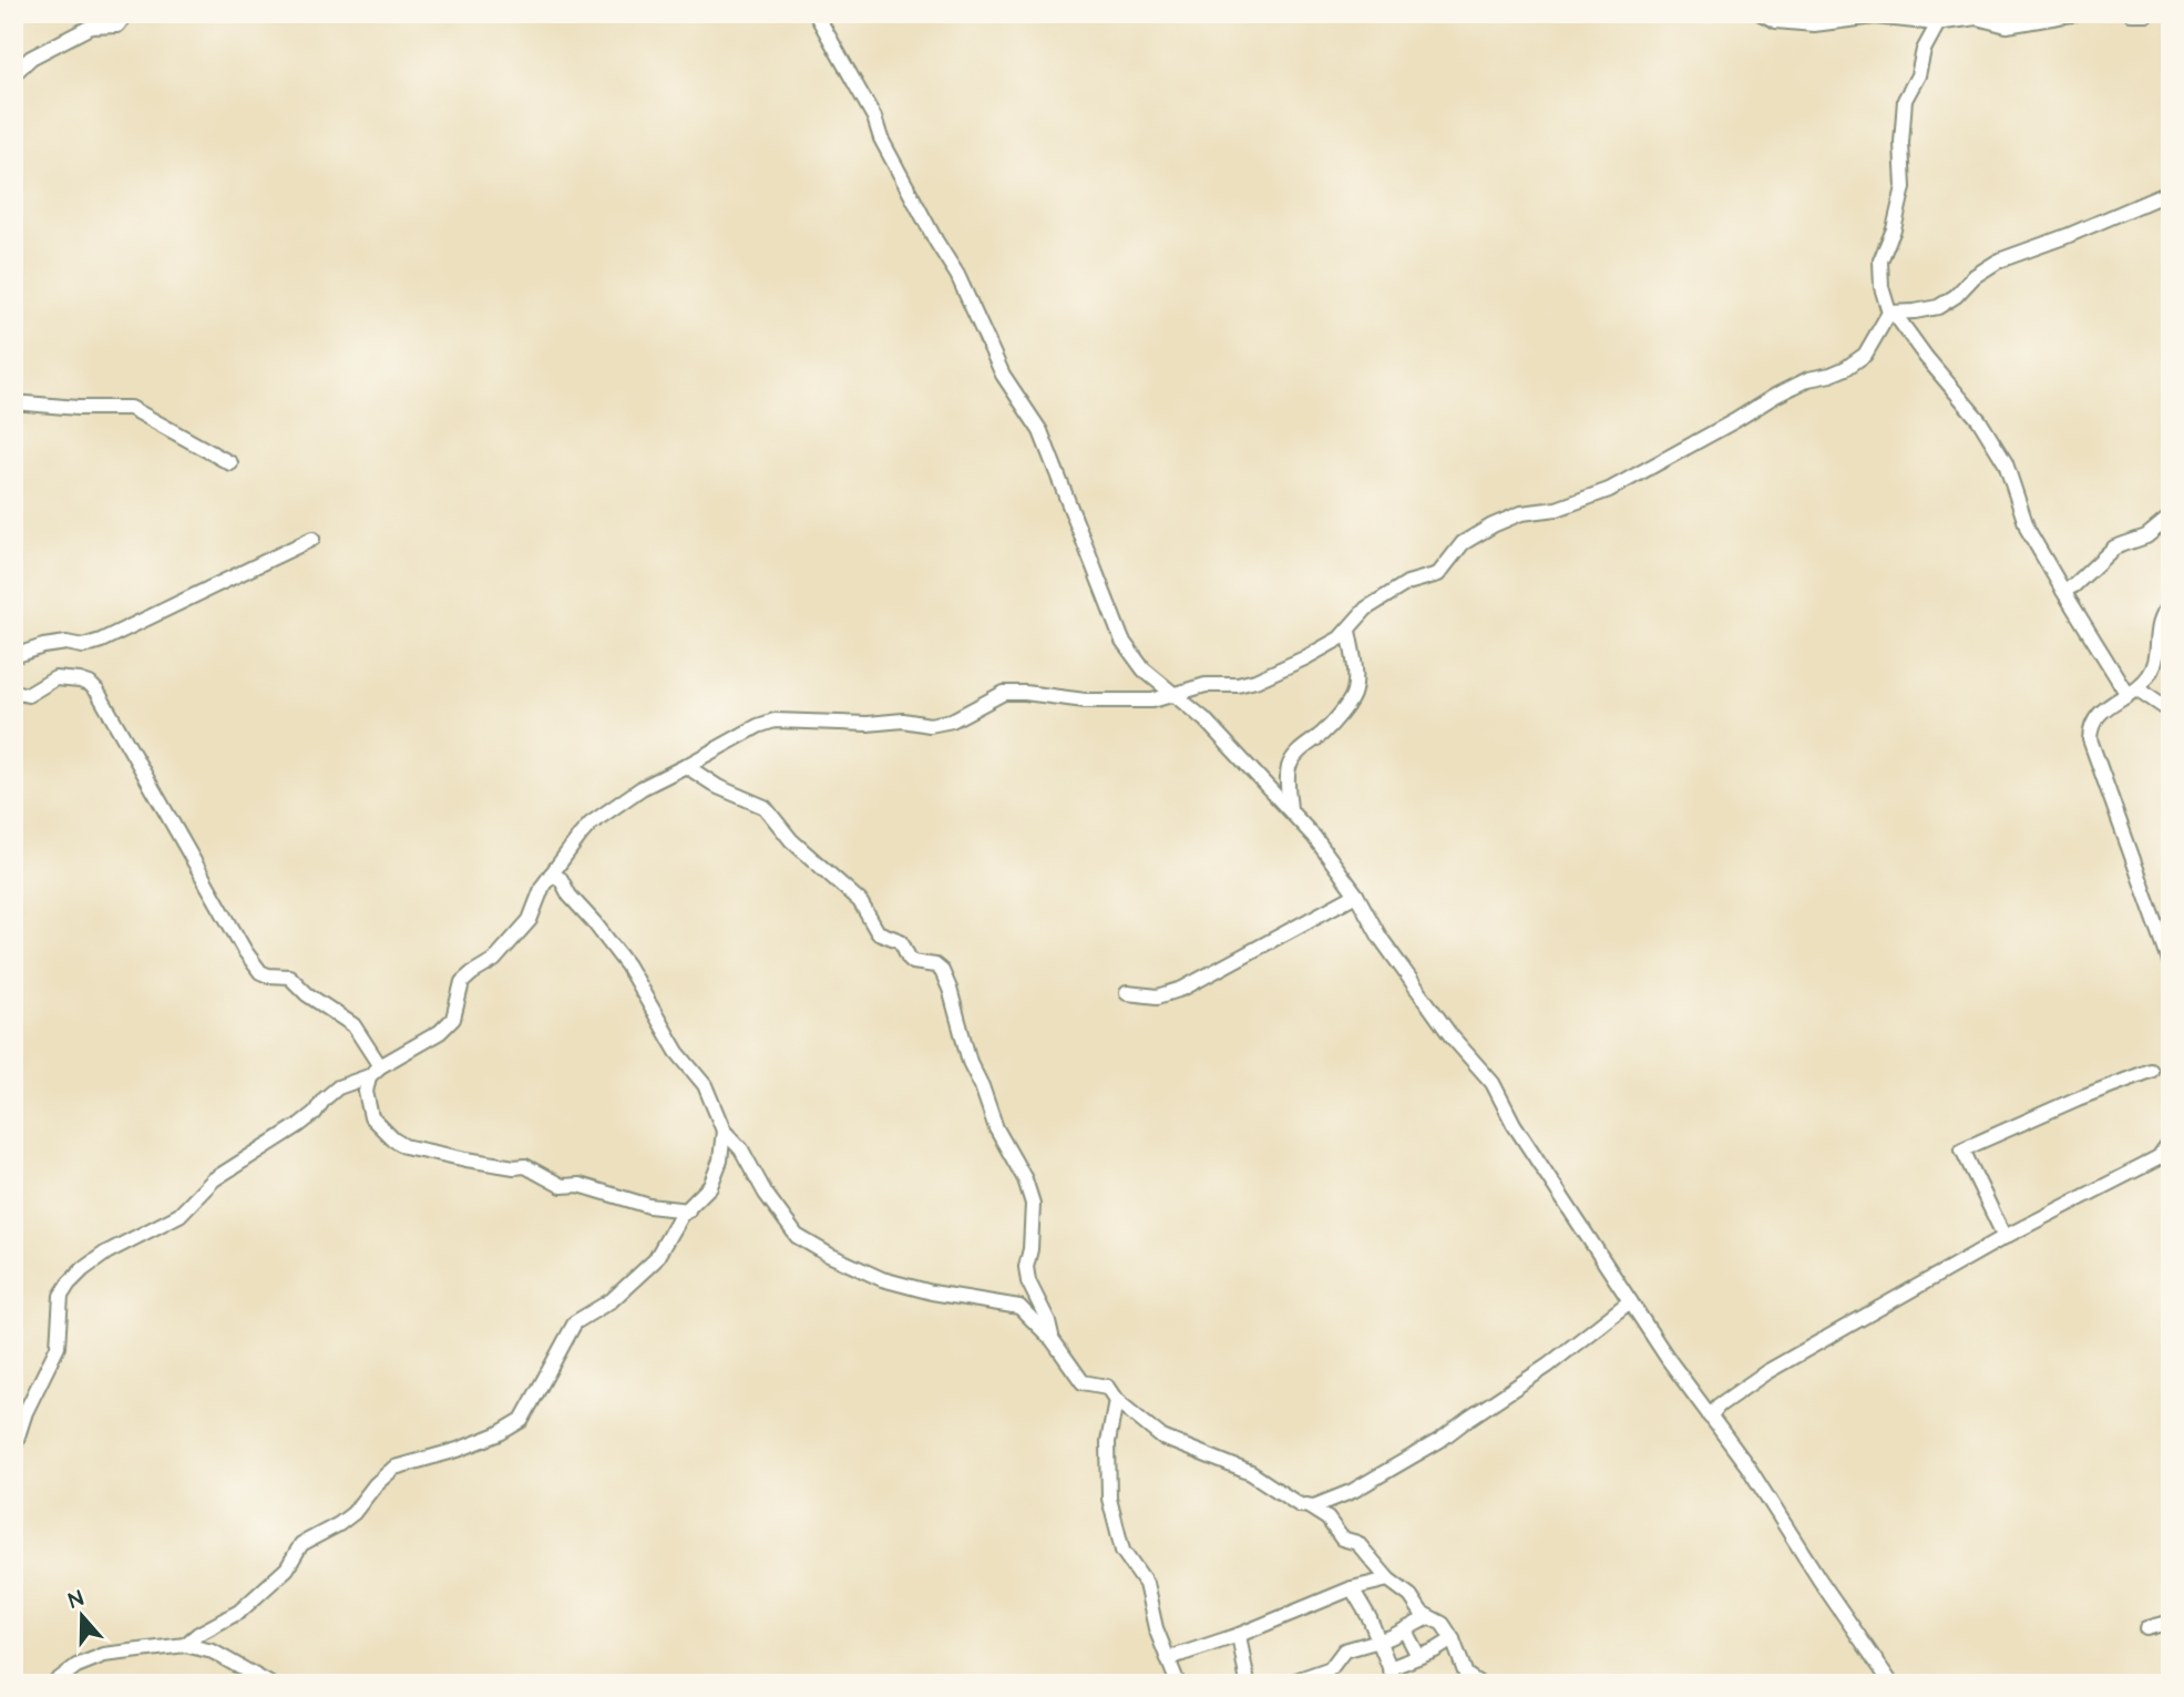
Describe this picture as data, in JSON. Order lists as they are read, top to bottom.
{
  "north": "top"
}
